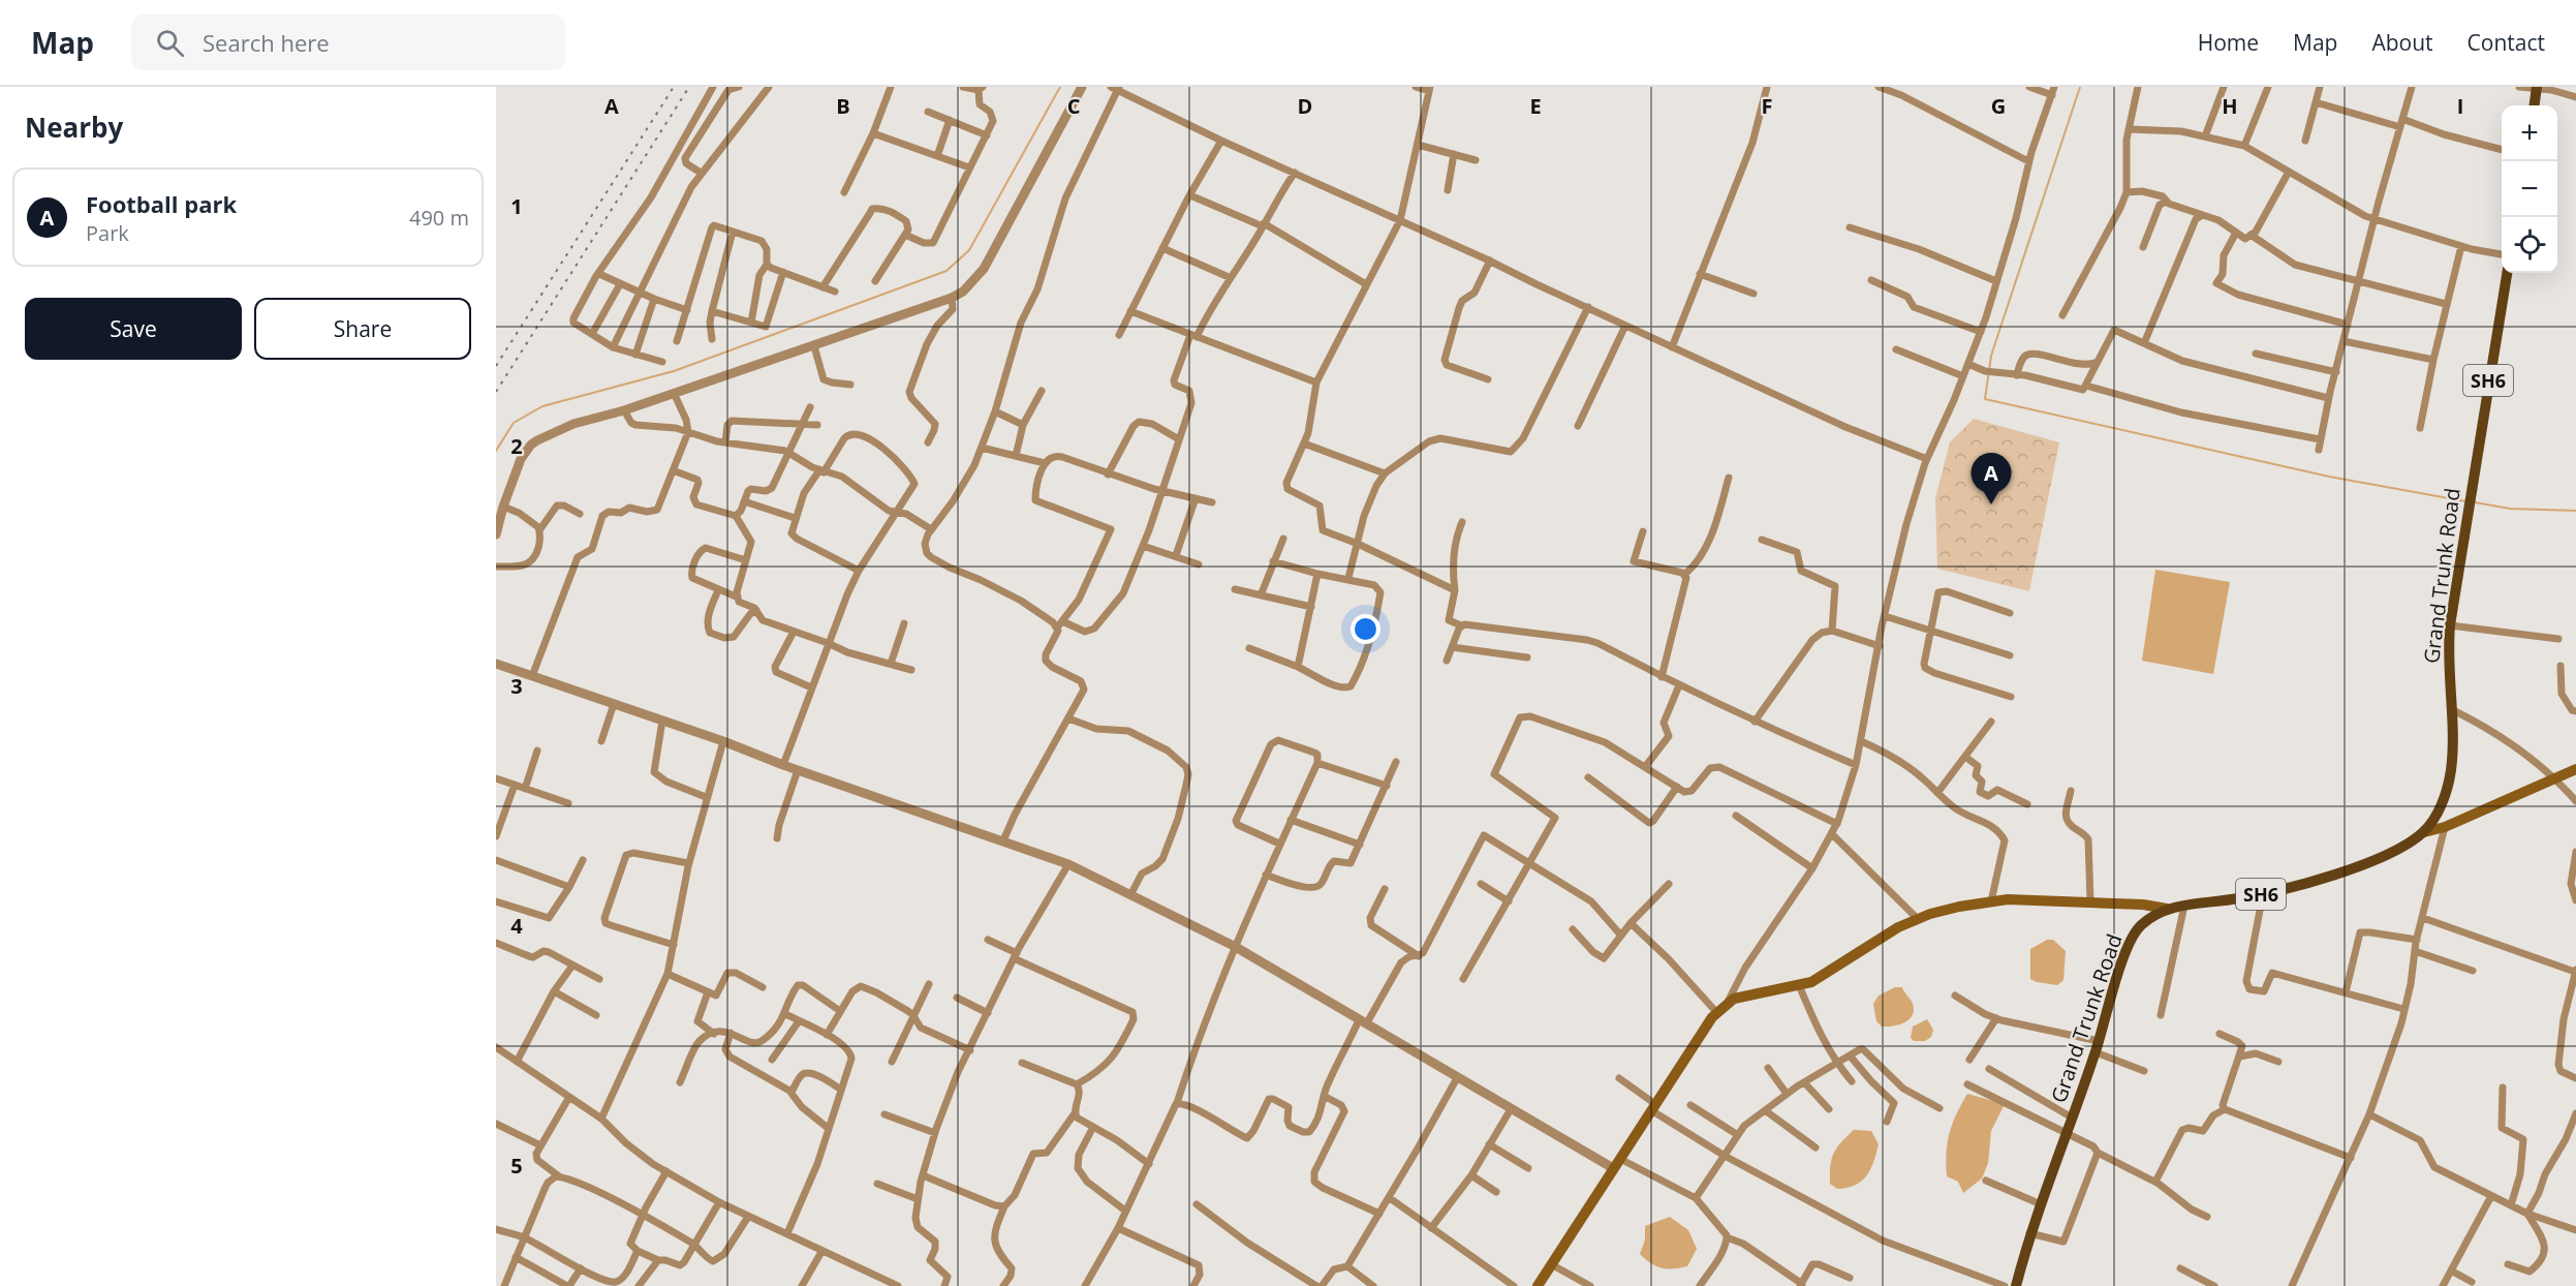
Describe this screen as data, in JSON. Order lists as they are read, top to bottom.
{
  "streets": {
    "main road": ["SH6", "Grand Trunk Road"]
  },
  "page": {
    "header": "Map",
    "search": "Search here",
    "nav": [
      "Home",
      "Map",
      "About",
      "Contact"
    ],
    "heading": "Nearby",
    "map_buttons": ["+", "−"],
    "list": [
      {
        "mark": "A",
        "name": "Football park",
        "note": "Park",
        "value": "490 m"
      }
    ],
    "buttons": ["Save", "Share"],
    "pins": "A"
  },
  "grid": {
    "columns": [
      "A",
      "B",
      "C",
      "D",
      "E",
      "F",
      "G",
      "H",
      "I"
    ],
    "rows": [
      "1",
      "2",
      "3",
      "4",
      "5"
    ]
  }
}
